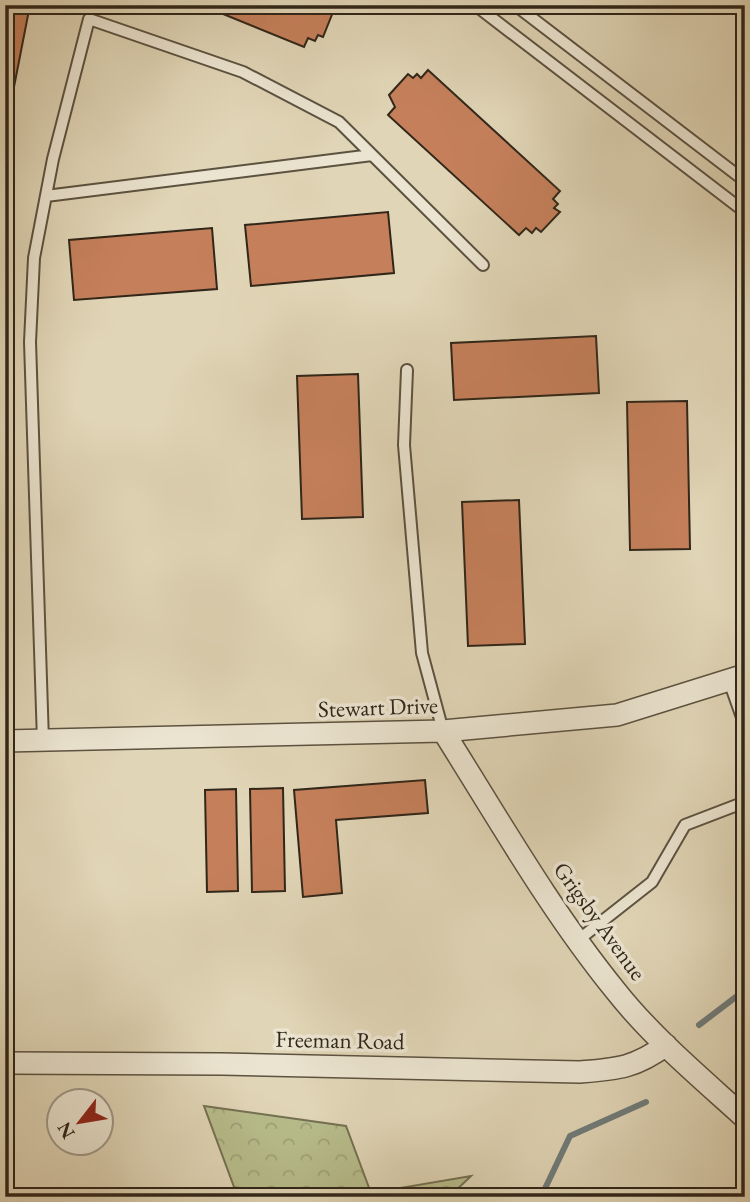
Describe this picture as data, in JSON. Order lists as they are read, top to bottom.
{
  "streets": {
    "street": ["Stewart Drive", "Grigsby Avenue", "Freeman Road"]
  },
  "crossings": [
    ["Stewart Drive", "Grigsby Avenue"],
    ["Grigsby Avenue", "Freeman Road"]
  ],
  "north": "bottom left"
}
